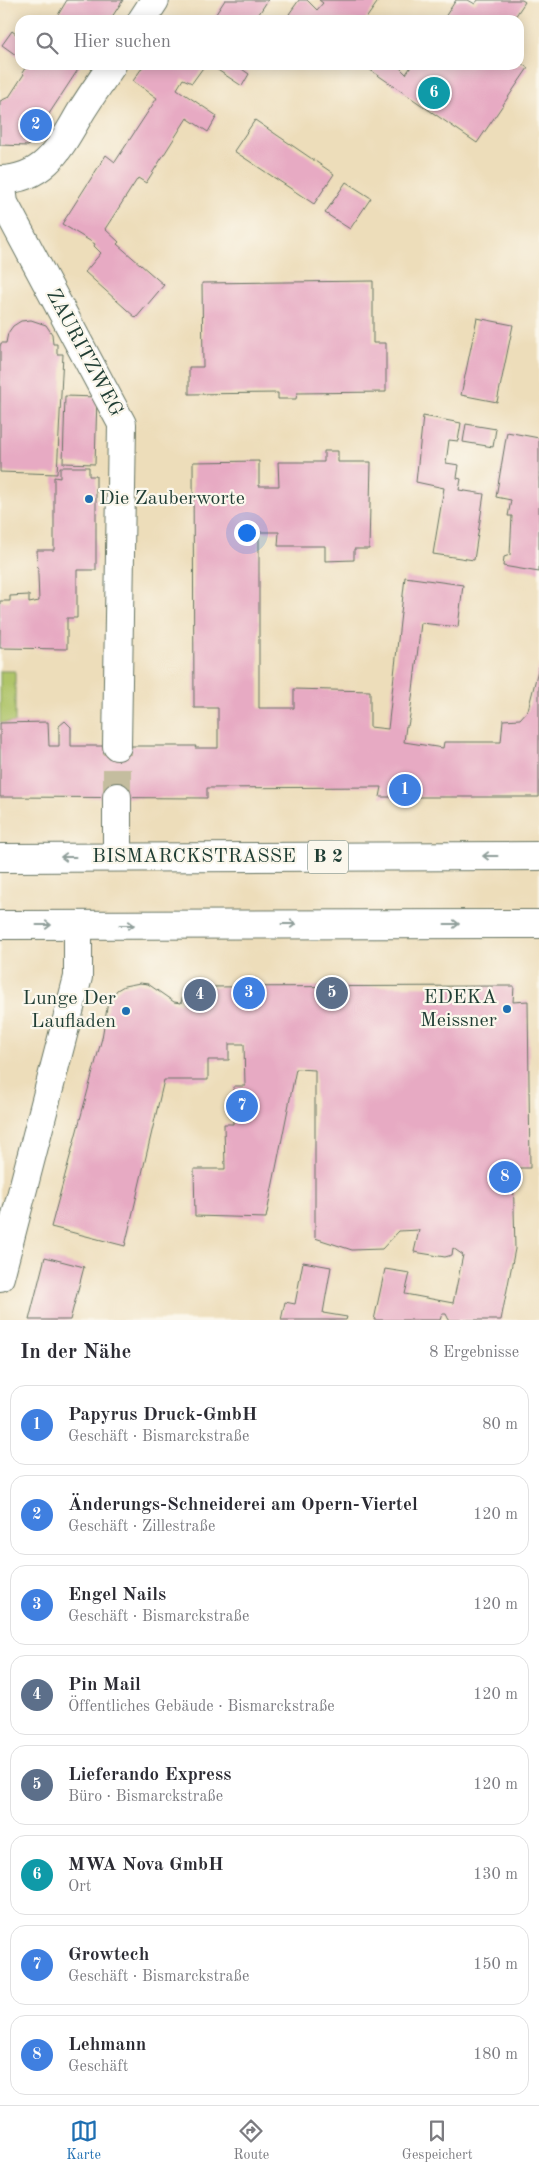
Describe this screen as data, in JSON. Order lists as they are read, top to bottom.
{
  "streets": {
    "main road": ["ZAURITZWEG", "BISMARCKSTRASSE", "B 2"]
  },
  "places": ["Die Zauberworte", "EDEKA Meissner", "Lunge Der Laufladen"],
  "page": {
    "search": "Hier suchen",
    "pins": [
      "6",
      "2",
      "1",
      "3",
      "5",
      "4",
      "7",
      "8"
    ],
    "heading": ["In der Nähe", "8 Ergebnisse"],
    "list": [
      {
        "mark": "1",
        "name": "Papyrus Druck-GmbH",
        "note": "Geschäft · Bismarckstraße",
        "value": "80 m"
      },
      {
        "mark": "2",
        "name": "Änderungs-Schneiderei am Opern-Viertel",
        "note": "Geschäft · Zillestraße",
        "value": "120 m"
      },
      {
        "mark": "3",
        "name": "Engel Nails",
        "note": "Geschäft · Bismarckstraße",
        "value": "120 m"
      },
      {
        "mark": "4",
        "name": "Pin Mail",
        "note": "Öffentliches Gebäude · Bismarckstraße",
        "value": "120 m"
      },
      {
        "mark": "5",
        "name": "Lieferando Express",
        "note": "Büro · Bismarckstraße",
        "value": "120 m"
      },
      {
        "mark": "6",
        "name": "MWA Nova GmbH",
        "note": "Ort",
        "value": "130 m"
      },
      {
        "mark": "7",
        "name": "Growtech",
        "note": "Geschäft · Bismarckstraße",
        "value": "150 m"
      },
      {
        "mark": "8",
        "name": "Lehmann",
        "note": "Geschäft",
        "value": "180 m"
      }
    ],
    "nav": ["Karte", "Route", "Gespeichert"]
  }
}
